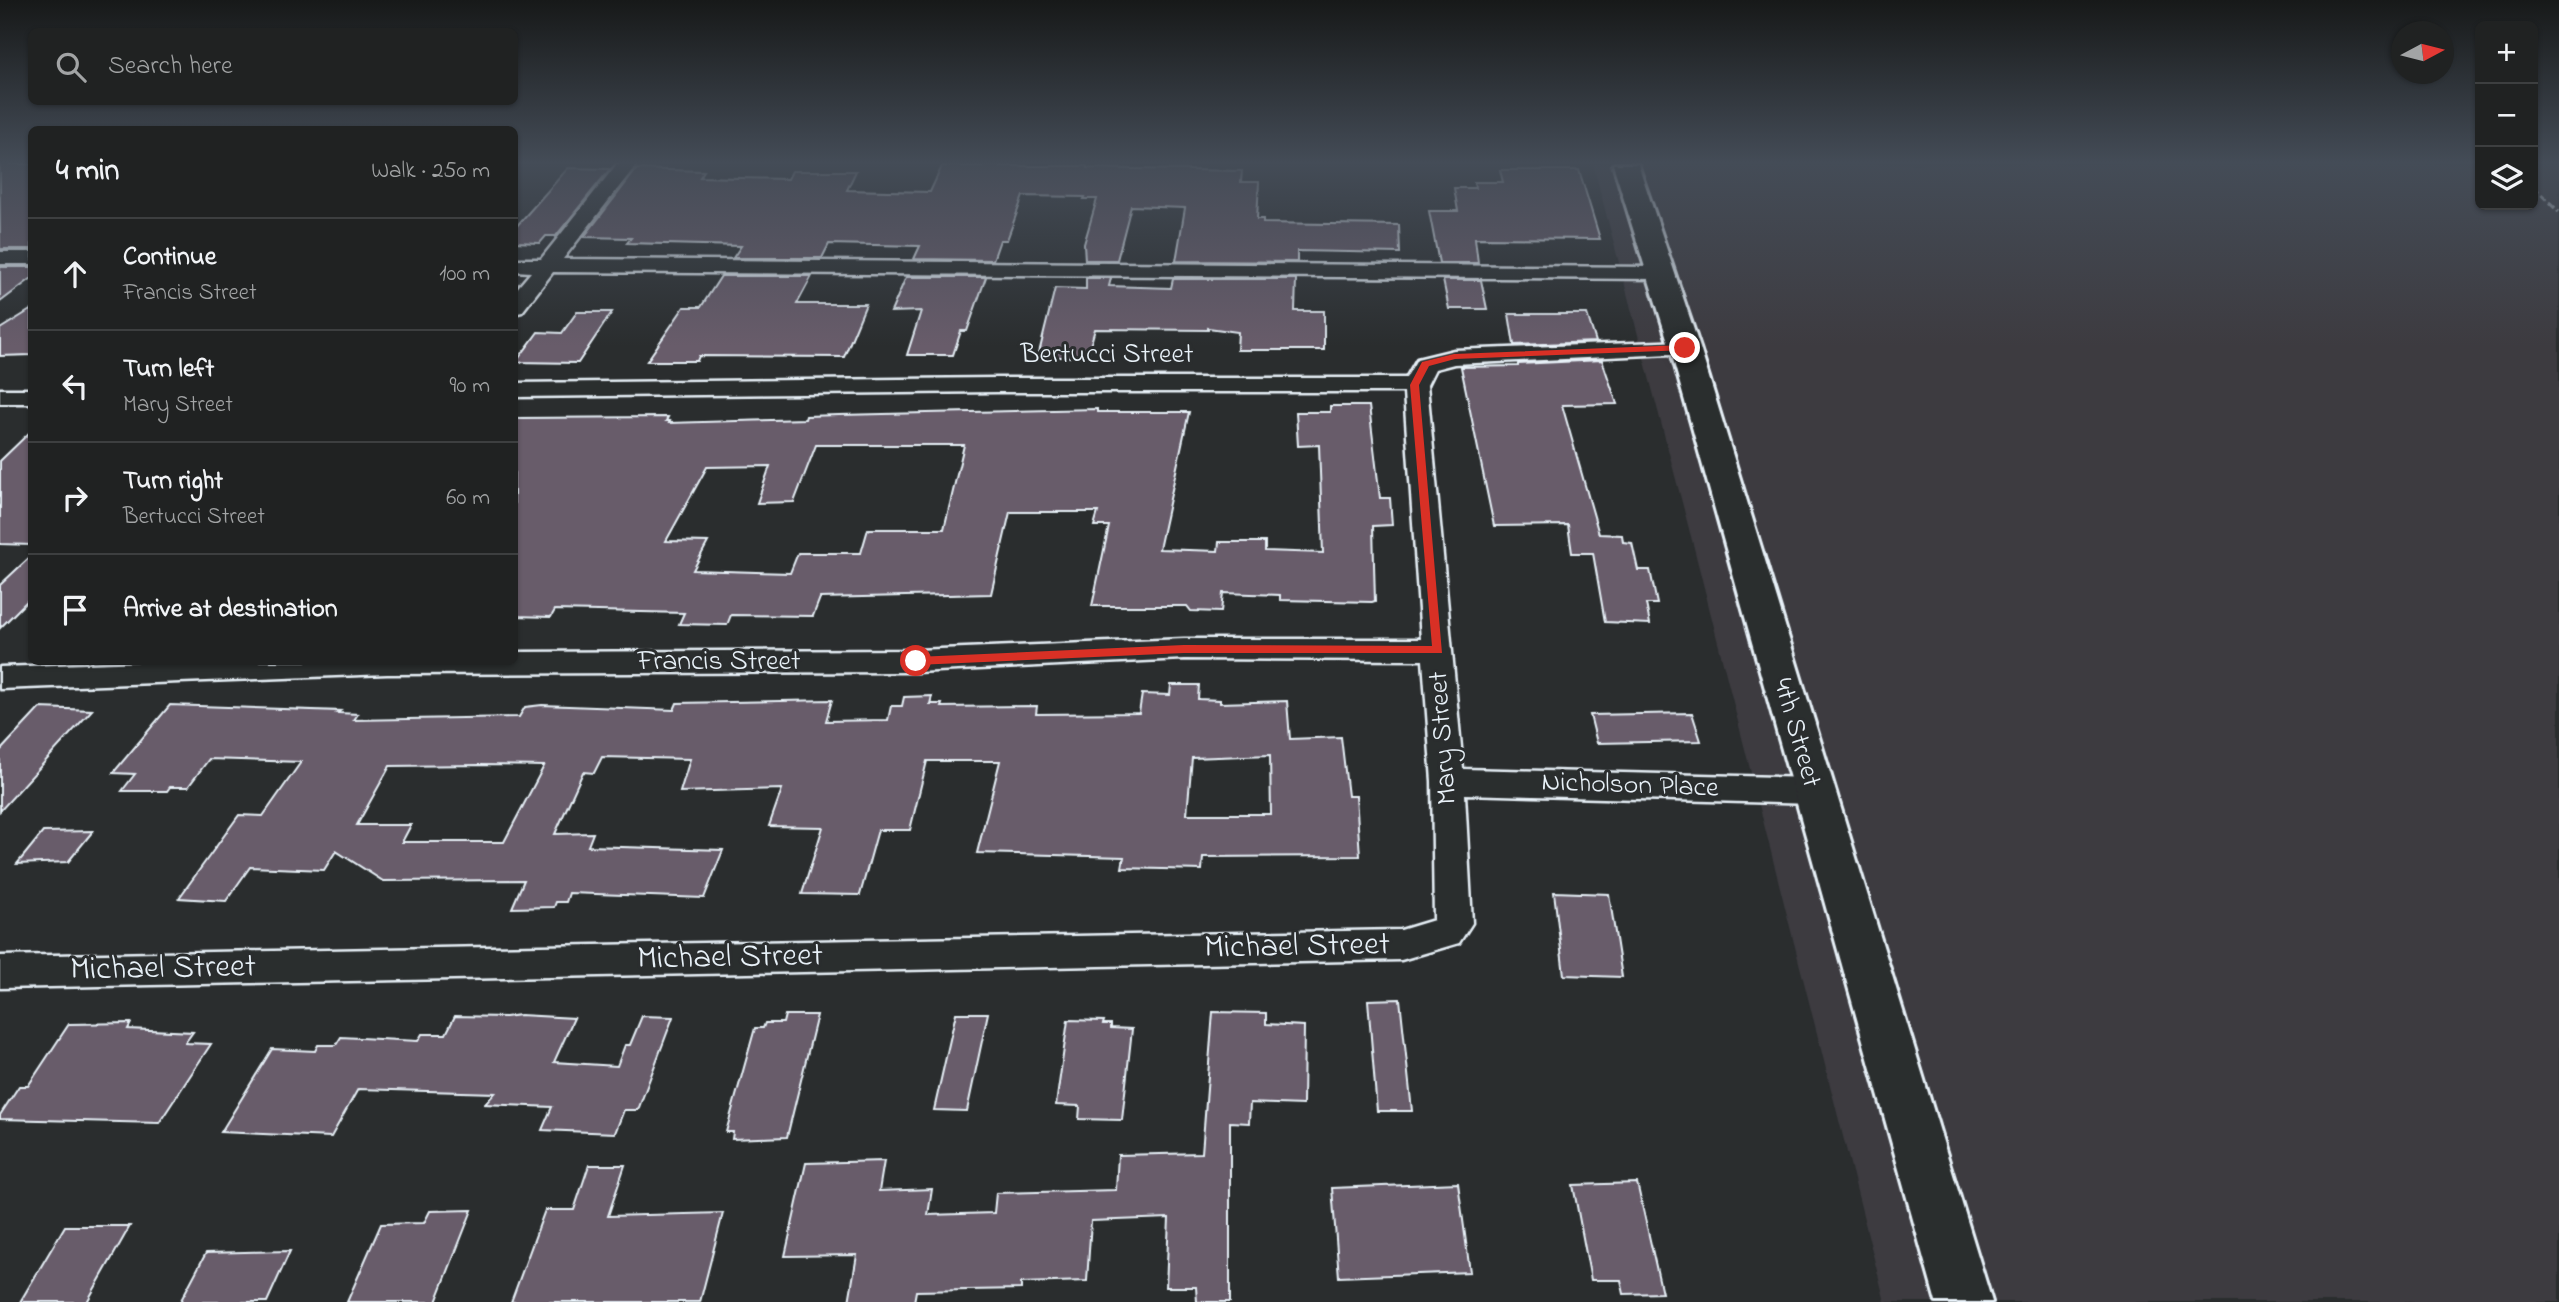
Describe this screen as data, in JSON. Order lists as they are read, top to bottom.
{
  "streets": {
    "main road": ["4th Street"],
    "street": [
      "Bertucci Street",
      "Francis Street",
      "Mary Street",
      "Nicholson Place",
      "Michael Street"
    ]
  },
  "crossings": [
    ["Bertucci Street", "Mary Street"],
    ["Francis Street", "Mary Street"],
    ["4th Street", "Nicholson Place"],
    ["Mary Street", "Nicholson Place"],
    ["Mary Street", "Michael Street"]
  ],
  "north": "right",
  "page": {
    "map_buttons": ["+", "−"],
    "search": "Search here",
    "heading": ["4 min", "Walk · 250 m"],
    "list": [
      ["Continue", "Francis Street", "100 m"],
      ["Turn left", "Mary Street", "90 m"],
      ["Turn right", "Bertucci Street", "60 m"],
      "Arrive at destination"
    ]
  }
}
